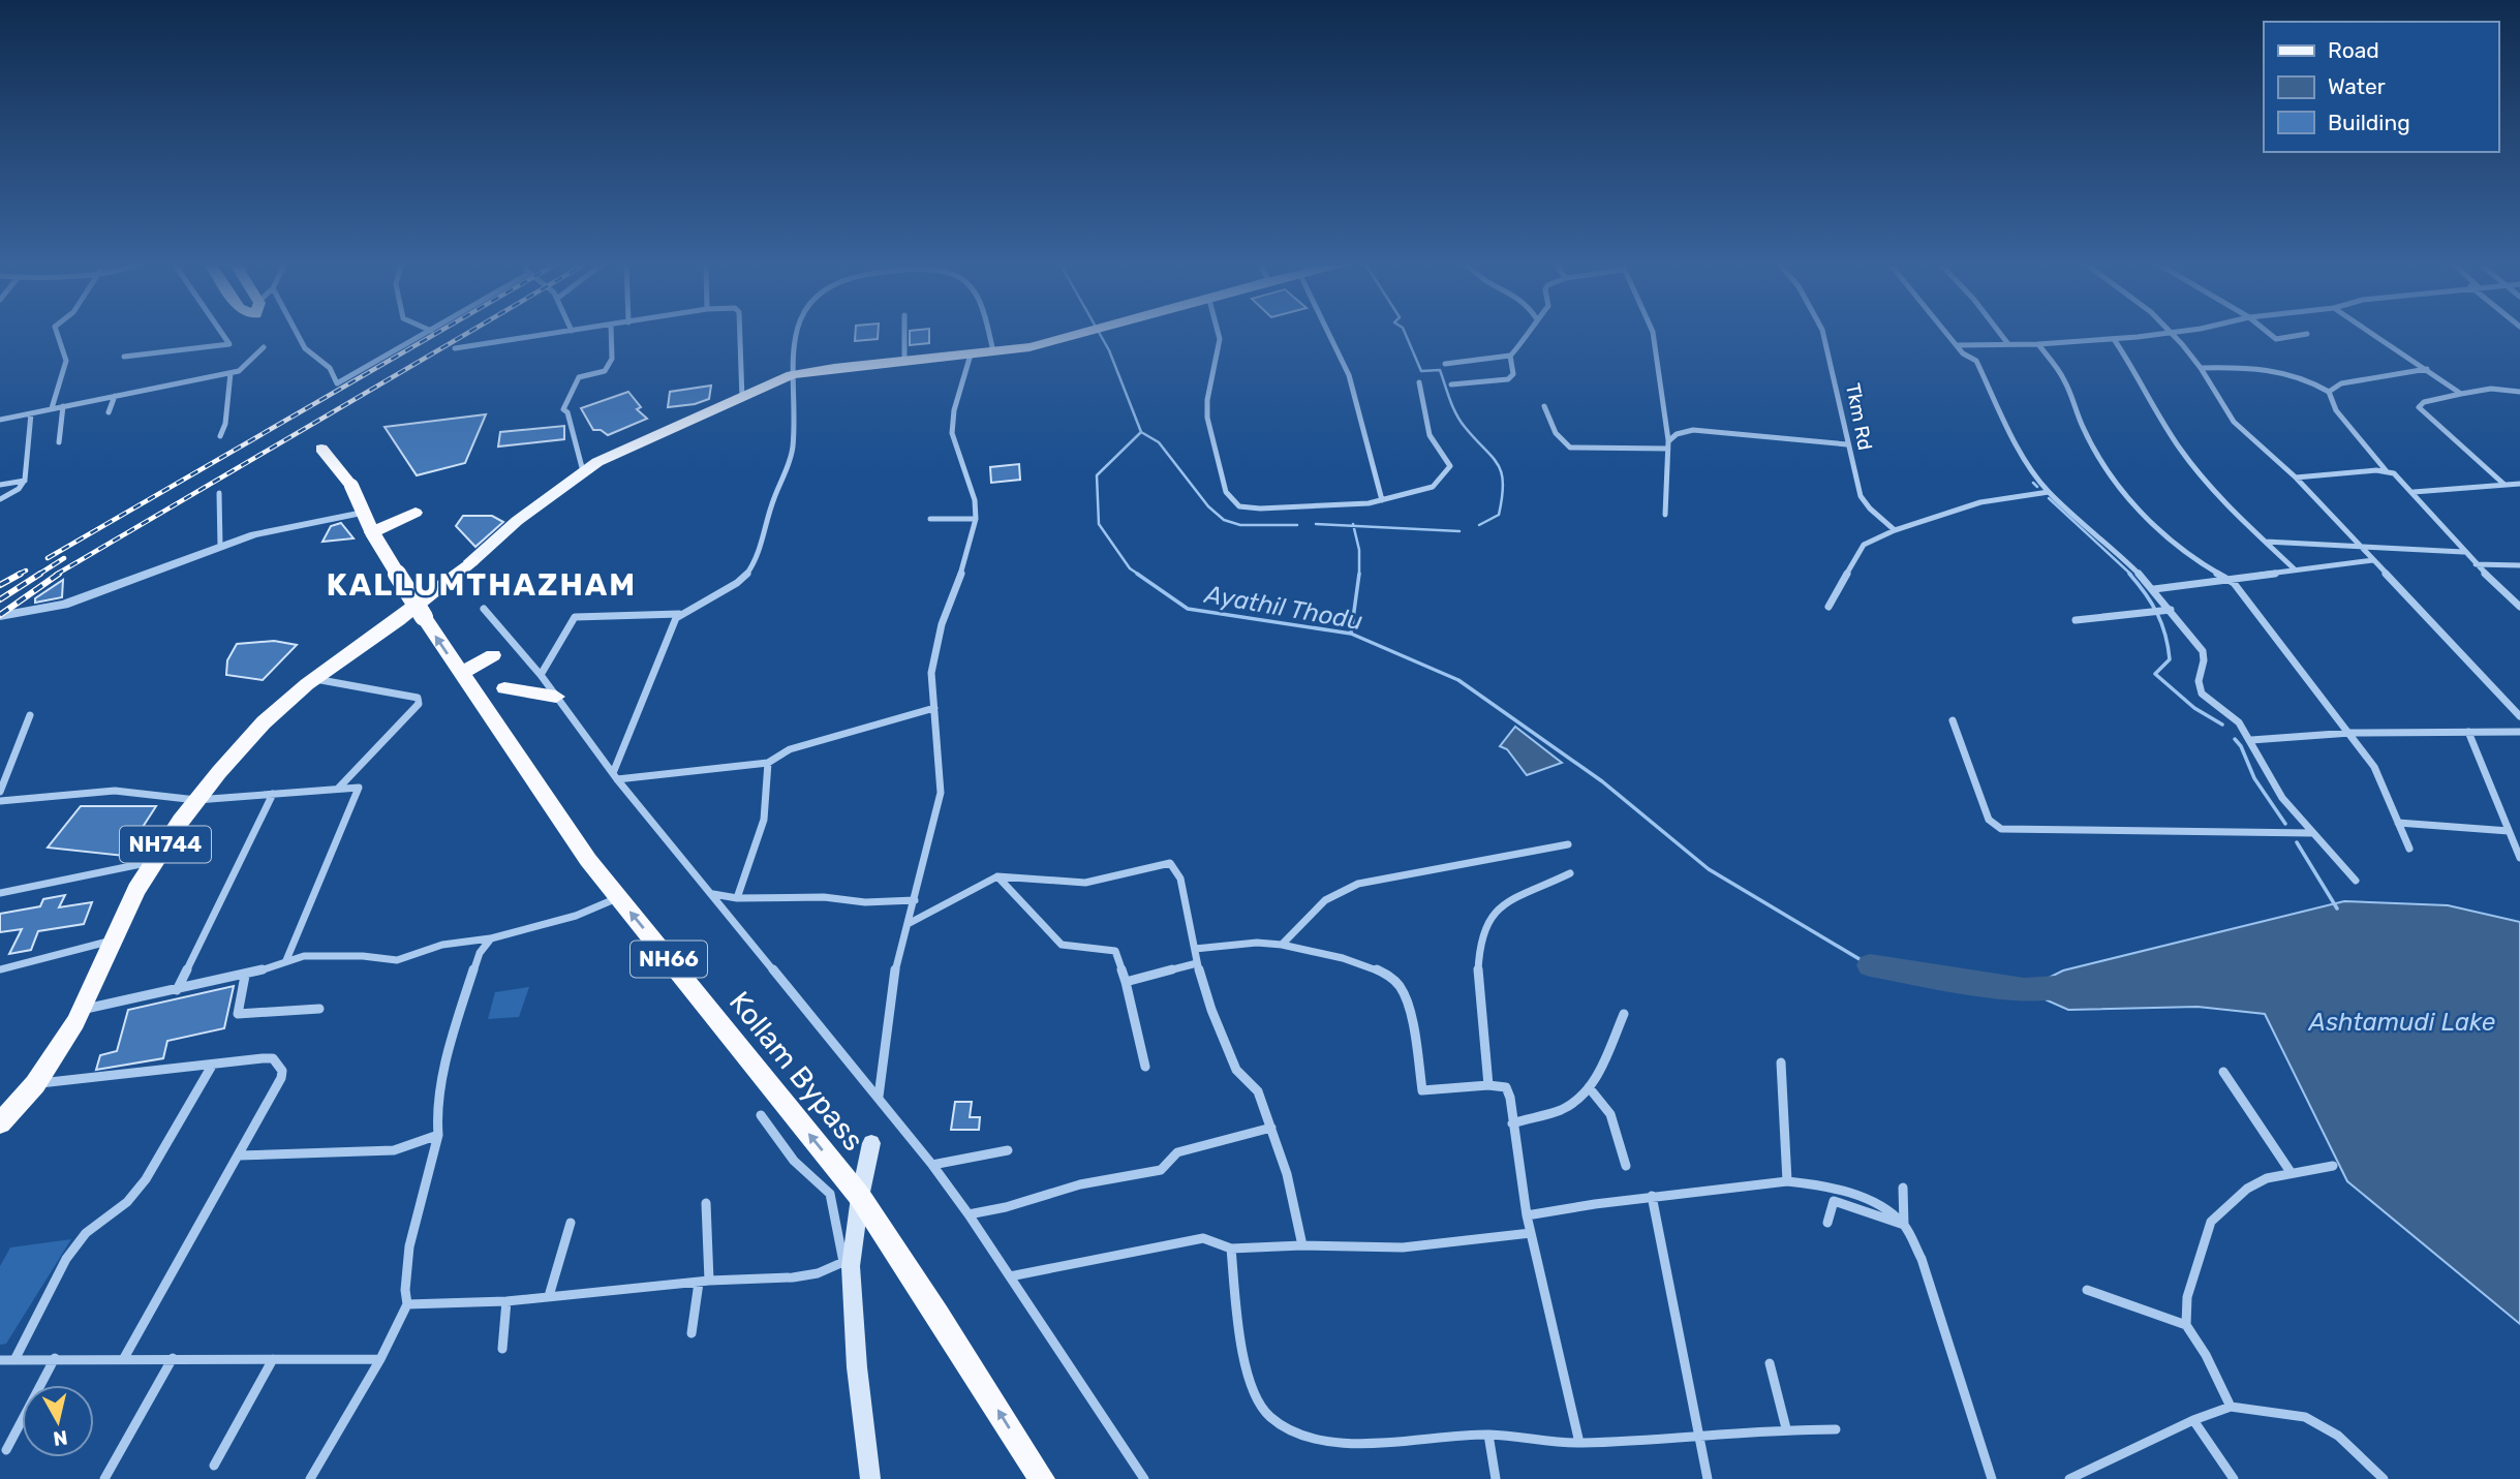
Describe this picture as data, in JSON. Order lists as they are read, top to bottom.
{
  "streets": {
    "highway": ["NH744", "NH66", "Kollam Bypass"],
    "street": ["Tkm Rd"]
  },
  "crossings": [
    ["NH66", "Kollam Bypass"]
  ],
  "one_way": ["Kollam Bypass"],
  "districts": ["KALLUMTHAZHAM"],
  "water": ["Ayathil Thodu", "Ashtamudi Lake"],
  "legend": ["Road", "Water", "Building"],
  "north": "bottom"
}
